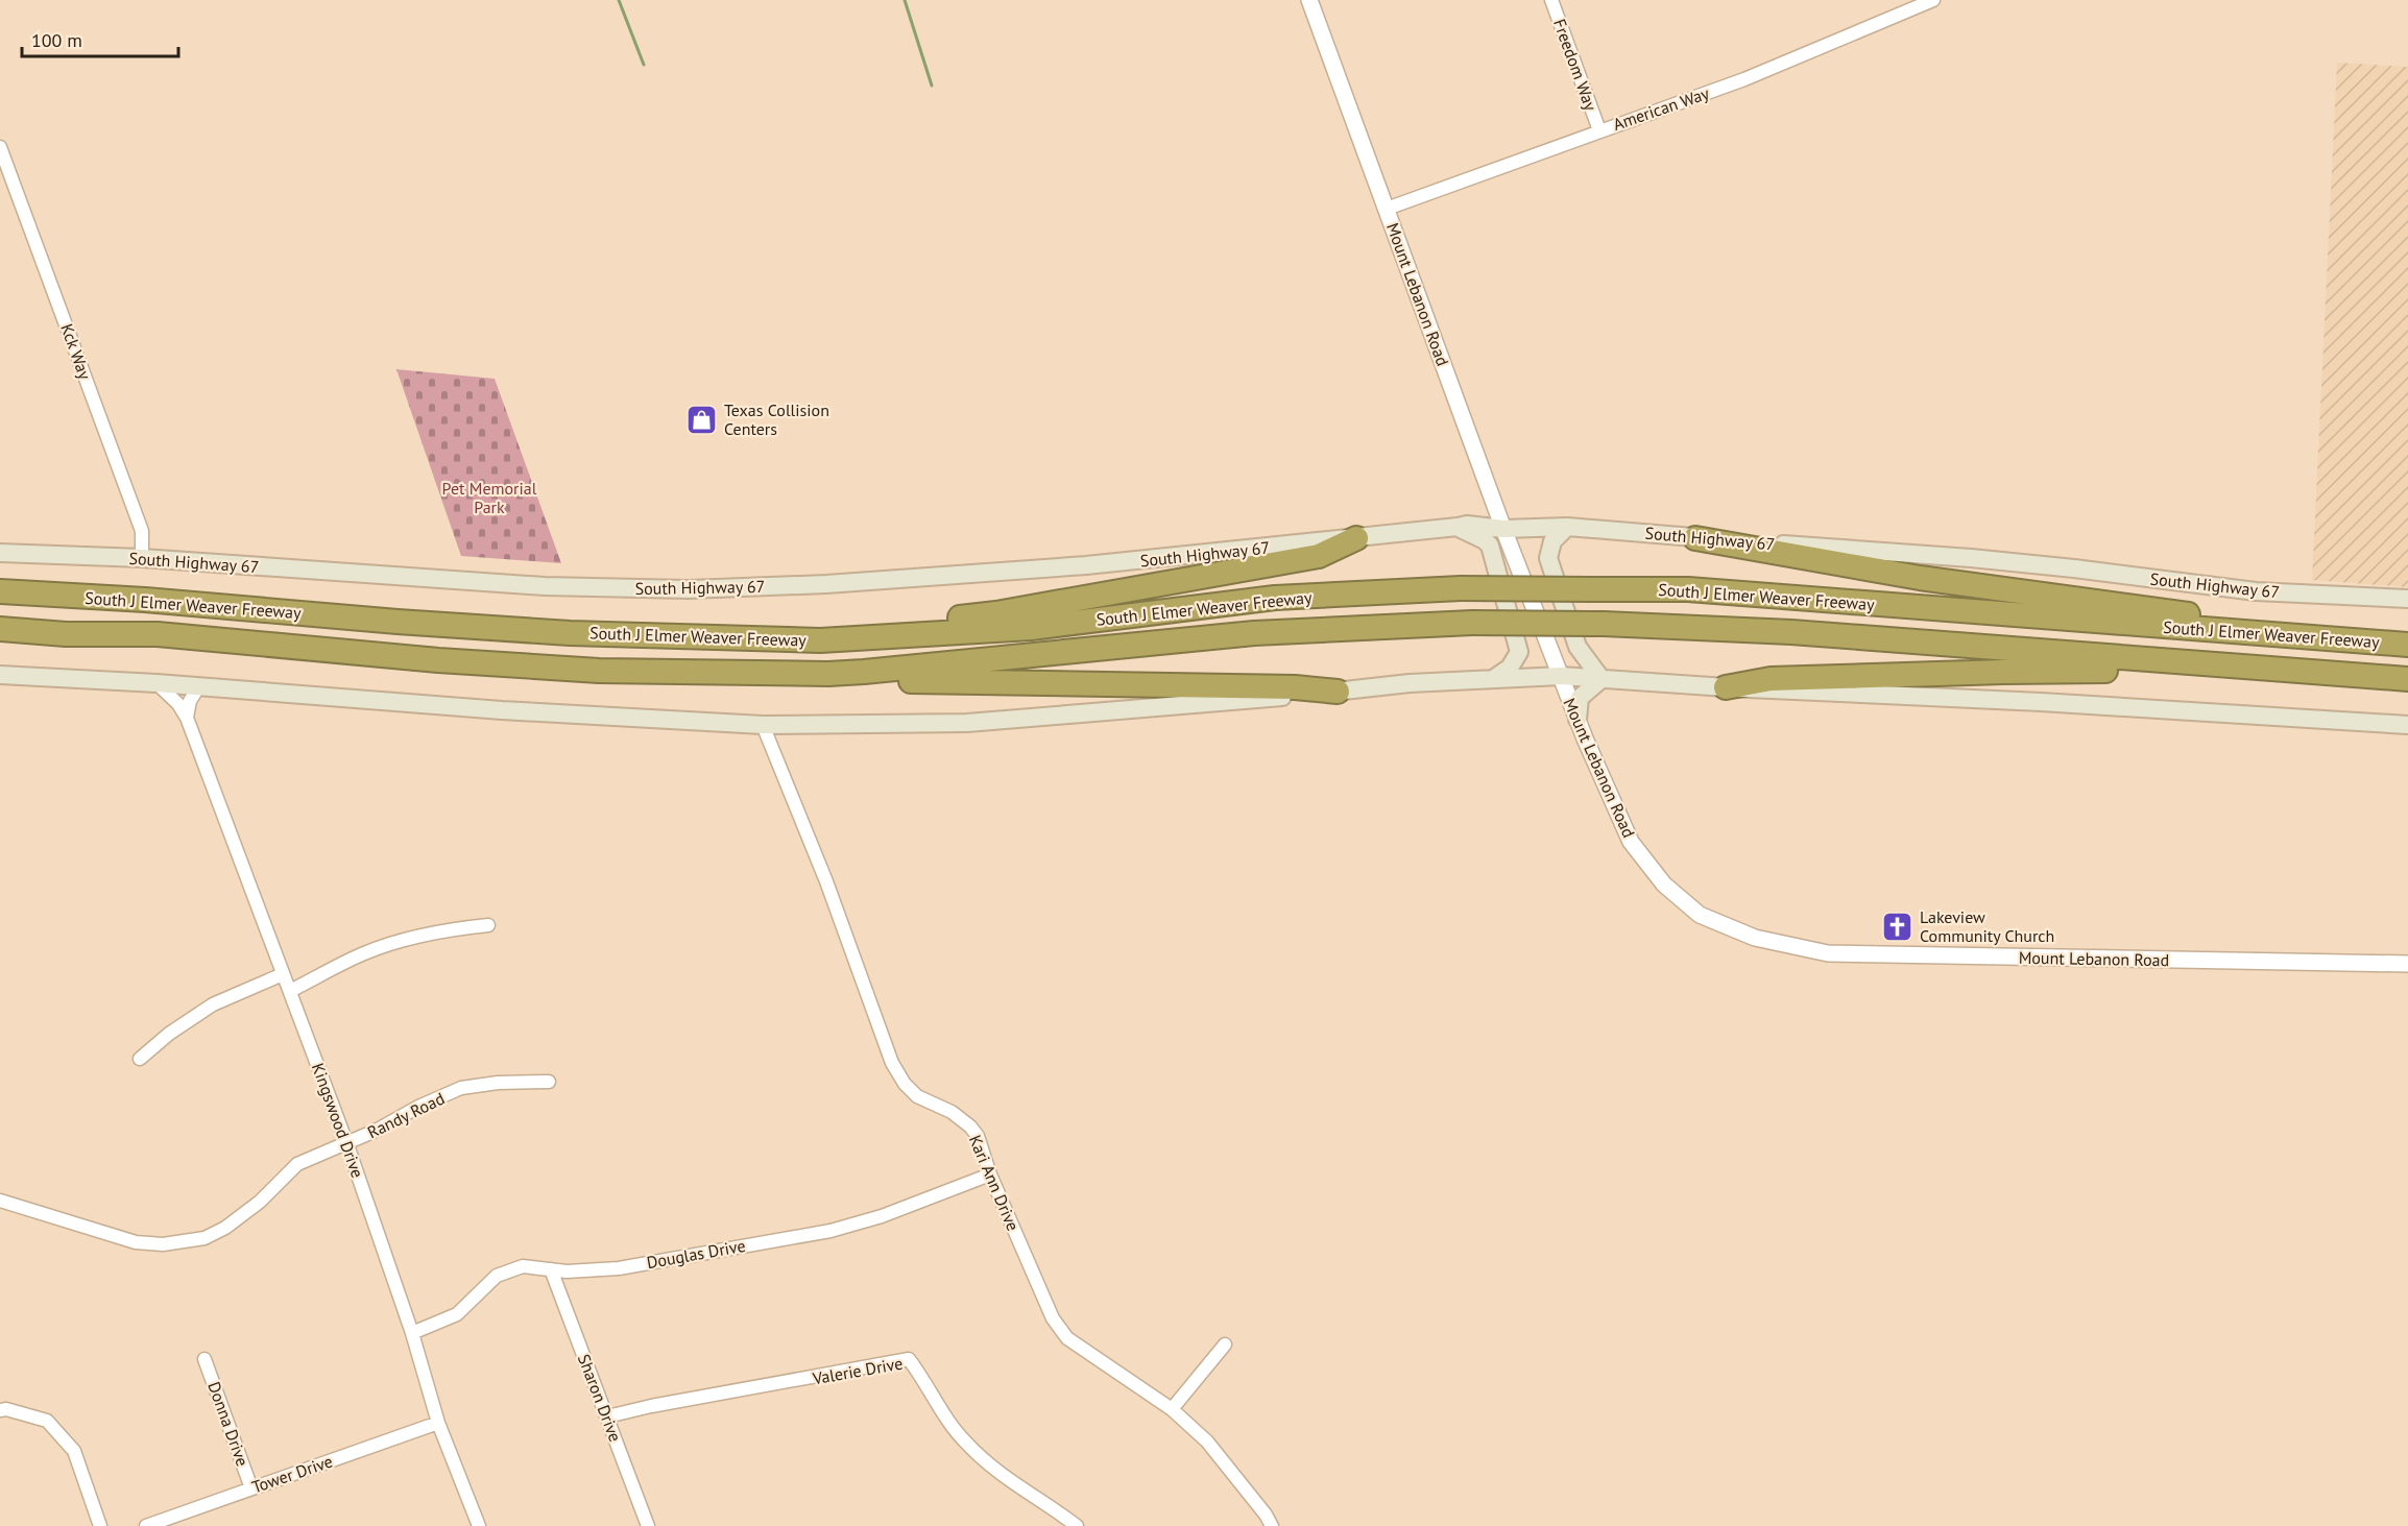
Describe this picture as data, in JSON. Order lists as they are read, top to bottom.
{
  "streets": {
    "highway": ["South J Elmer Weaver Freeway"],
    "main road": ["South Highway 67"],
    "street": [
      "Freedom Way",
      "American Way",
      "Mount Lebanon Road",
      "Kck Way",
      "Randy Road",
      "Kingswood Drive",
      "Kari Ann Drive",
      "Douglas Drive",
      "Valerie Drive",
      "Sharon Drive",
      "Donna Drive",
      "Tower Drive"
    ]
  },
  "crossings": [
    ["Freedom Way", "American Way"],
    ["American Way", "Mount Lebanon Road"],
    ["Mount Lebanon Road", "South Highway 67"],
    ["Kck Way", "South Highway 67"],
    ["Randy Road", "Kingswood Drive"],
    ["Kingswood Drive", "Douglas Drive"],
    ["Kingswood Drive", "Tower Drive"],
    ["Kari Ann Drive", "Douglas Drive"],
    ["Douglas Drive", "Sharon Drive"],
    ["Valerie Drive", "Sharon Drive"],
    ["Donna Drive", "Tower Drive"]
  ],
  "parks": ["Pet Memorial Park"],
  "places": {
    "shop": ["Texas Collision Centers"],
    "church": ["Lakeview Community Church"]
  },
  "scale_bar": "100 m"
}
